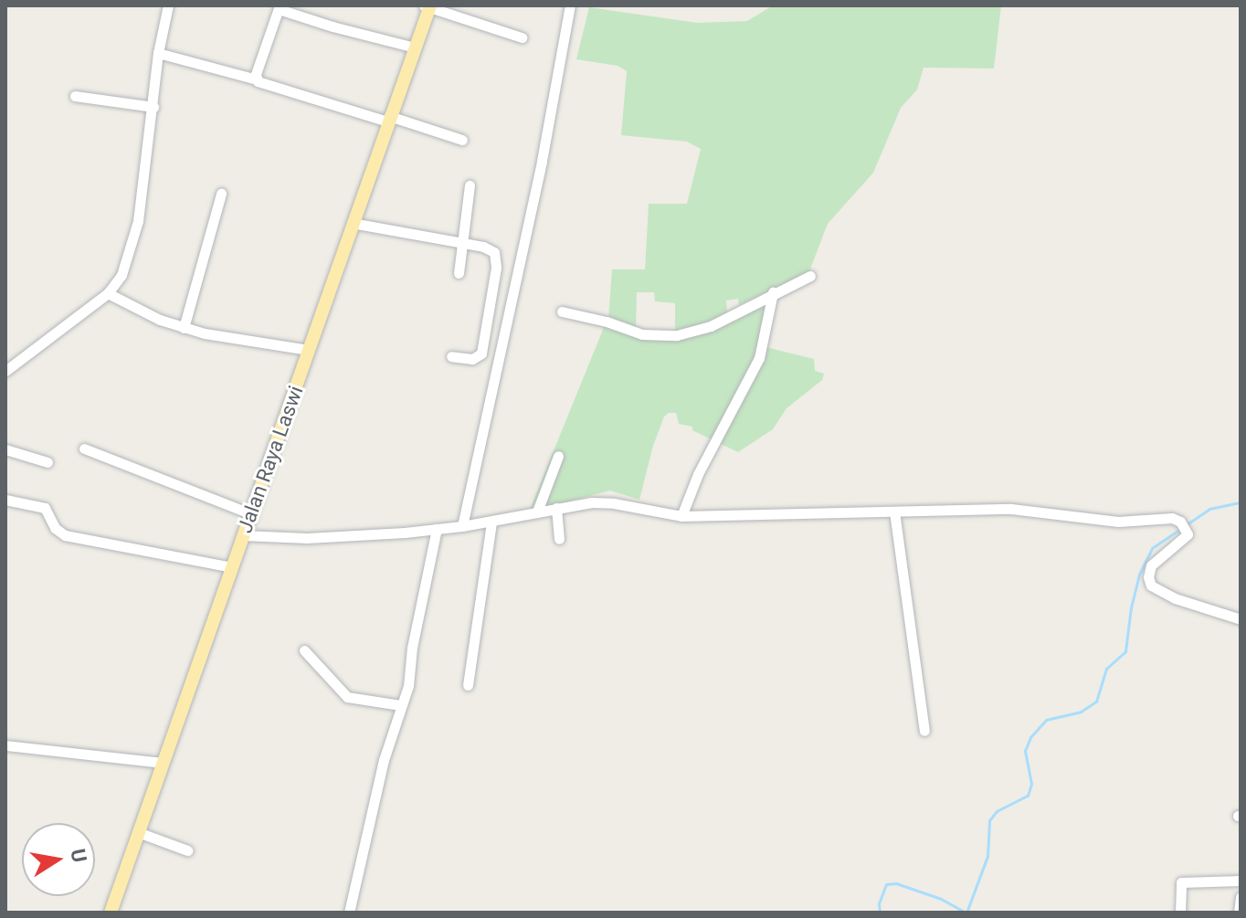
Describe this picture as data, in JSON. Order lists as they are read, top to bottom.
{
  "streets": {
    "main road": ["Jalan Raya Laswi"]
  },
  "north": "right"
}
